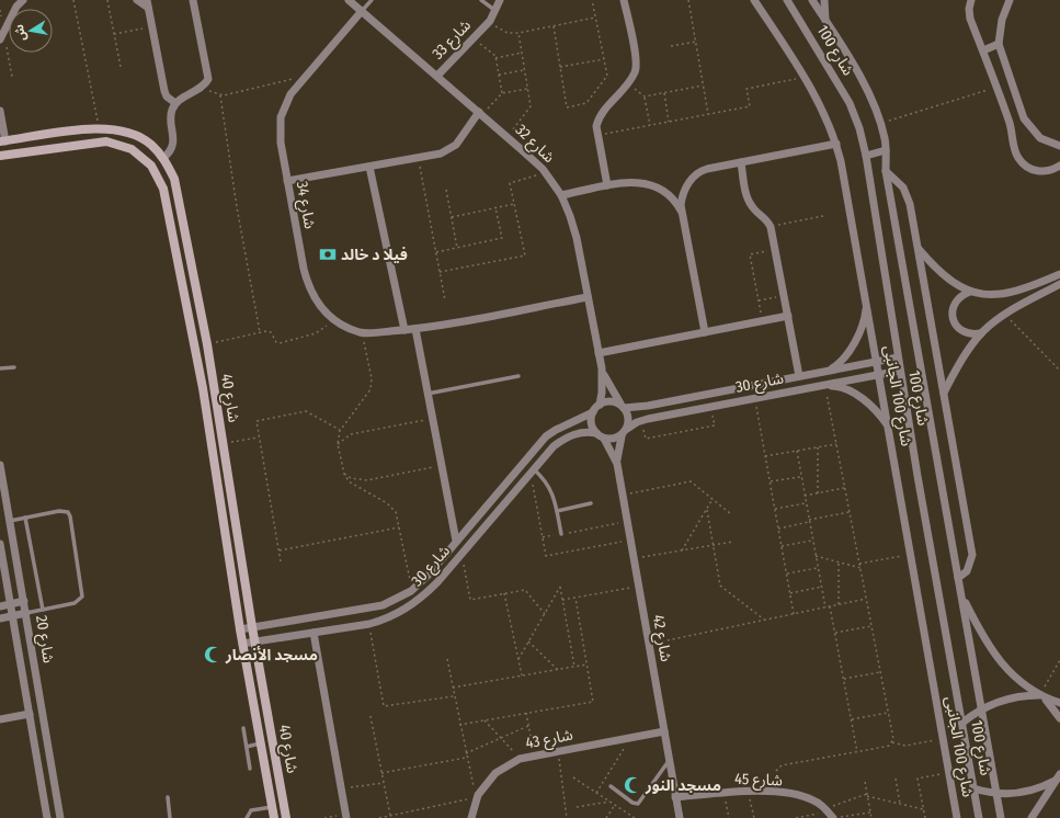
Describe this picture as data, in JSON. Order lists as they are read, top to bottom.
{
  "streets": {
    "street": [
      "شارع 33",
      "شارع 100",
      "شارع 32",
      "شارع 34",
      "شارع 30",
      "شارع 100 الجانبى",
      "شارع 40",
      "شارع 42",
      "شارع 20",
      "شارع 43",
      "شارع 45"
    ]
  },
  "crossings": [
    ["شارع 33", "شارع 32"],
    ["شارع 100", "شارع 30"],
    ["شارع 32", "شارع 34"],
    ["شارع 32", "شارع 30"],
    ["شارع 32", "شارع 42"],
    ["شارع 30", "شارع 100 الجانبى"],
    ["شارع 30", "شارع 40"],
    ["شارع 30", "شارع 42"],
    ["شارع 42", "شارع 43"],
    ["شارع 42", "شارع 45"]
  ],
  "places": {
    "bank": ["فيلا د خالد"],
    "mosque": ["مسجد الأنصار", "مسجد النور"]
  },
  "north": "left"
}
